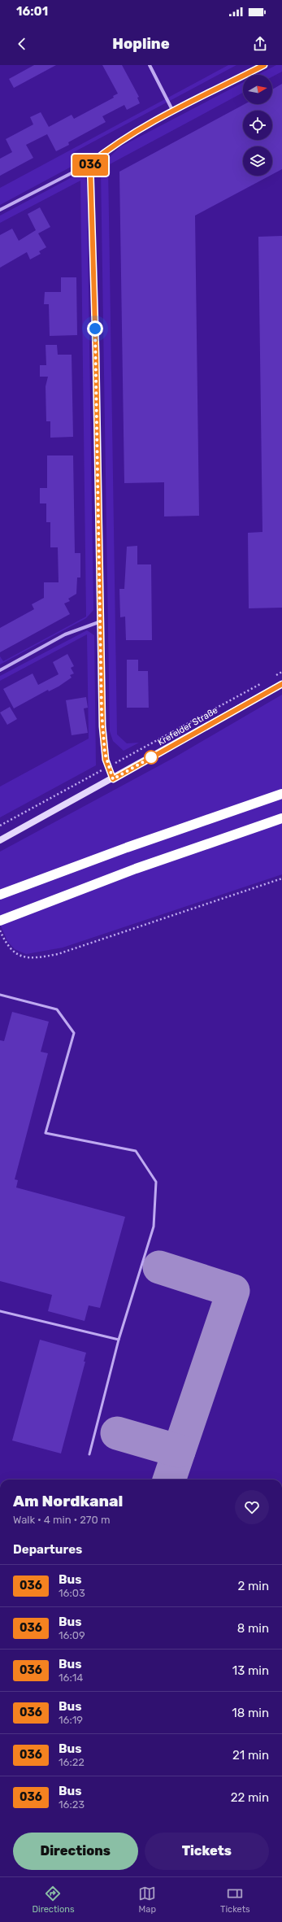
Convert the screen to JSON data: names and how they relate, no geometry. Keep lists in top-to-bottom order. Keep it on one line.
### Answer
{"streets":{"street":["Krefelder Straße"]},"lines":["bus line 036"],"north":"right","page":{"status":"16:01","header":"Hopline","on_map":"036","heading":[["Am Nordkanal","Walk · 4 min · 270 m"],"Departures"],"list":[{"mark":"036","name":"Bus","note":"16:03","value":"2 min"},{"mark":"036","name":"Bus","note":"16:09","value":"8 min"},{"mark":"036","name":"Bus","note":"16:14","value":"13 min"},{"mark":"036","name":"Bus","note":"16:19","value":"18 min"},{"mark":"036","name":"Bus","note":"16:22","value":"21 min"},{"mark":"036","name":"Bus","note":"16:23","value":"22 min"}],"buttons":["Directions","Tickets"],"tabs":["Directions","Map","Tickets"]}}
